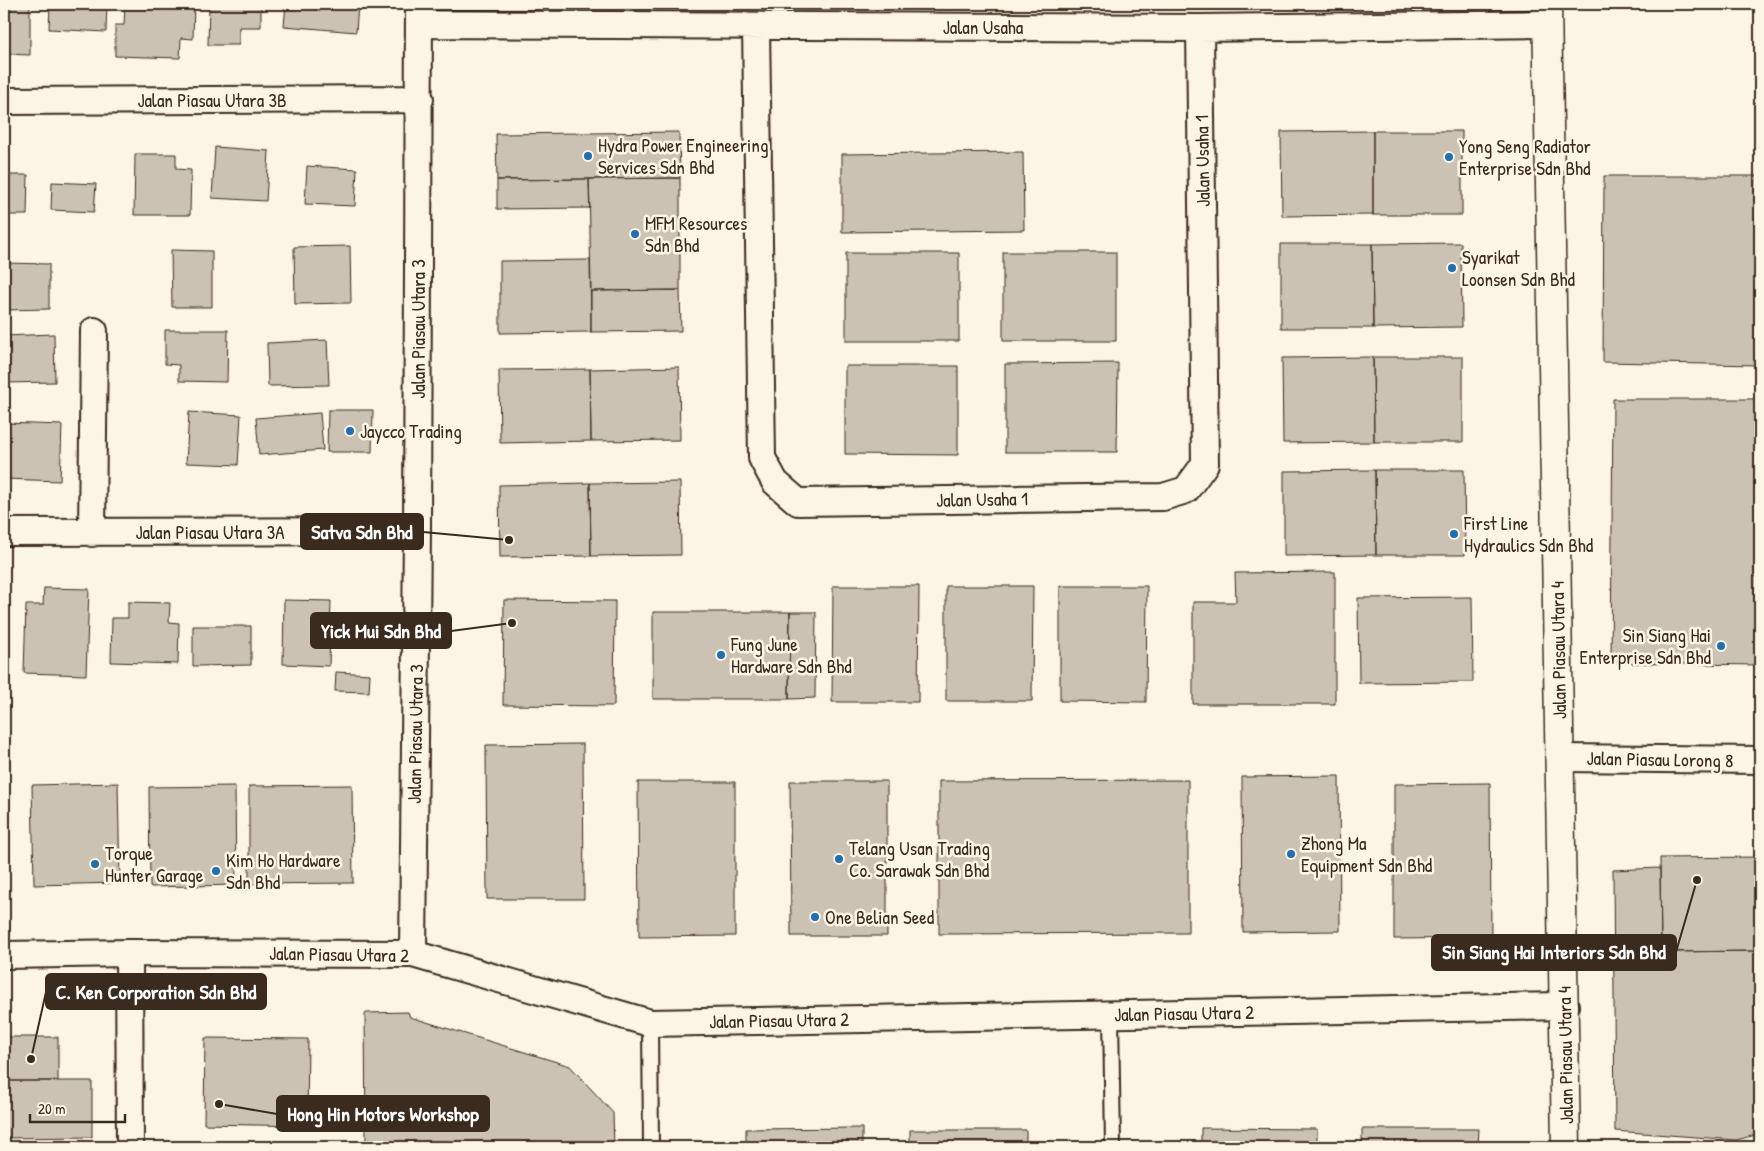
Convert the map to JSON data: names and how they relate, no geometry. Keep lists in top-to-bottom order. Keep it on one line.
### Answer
{"streets":{"street":["Jalan Usaha","Jalan Piasau Utara 3B","Jalan Usaha 1","Jalan Piasau Utara 3","Jalan Piasau Utara 3A","Jalan Piasau Utara 4","Jalan Piasau Lorong 8","Jalan Piasau Utara 2"]},"crossings":[["Jalan Usaha","Jalan Usaha 1"],["Jalan Usaha","Jalan Piasau Utara 3"],["Jalan Usaha","Jalan Piasau Utara 4"],["Jalan Piasau Utara 3B","Jalan Piasau Utara 3"],["Jalan Piasau Utara 3","Jalan Piasau Utara 3A"],["Jalan Piasau Utara 3","Jalan Piasau Utara 2"],["Jalan Piasau Utara 4","Jalan Piasau Lorong 8"],["Jalan Piasau Utara 4","Jalan Piasau Utara 2"]],"places":["Hydra Power Engineering Services Sdn Bhd","Yong Seng Radiator Enterprise Sdn Bhd","MFM Resources Sdn Bhd","Syarikat Loonsen Sdn Bhd","Jaycco Trading","First Line Hydraulics Sdn Bhd","Satva Sdn Bhd","Yick Mui Sdn Bhd","Sin Siang Hai Enterprise Sdn Bhd","Fung June Hardware Sdn Bhd","Zhong Ma Equipment Sdn Bhd","Telang Usan Trading Co. Sarawak Sdn Bhd","Torque Hunter Garage","Kim Ho Hardware Sdn Bhd","Sin Siang Hai Interiors Sdn Bhd","One Belian Seed","C. Ken Corporation Sdn Bhd","Hong Hin Motors Workshop"],"scale_bar":"20 m"}
